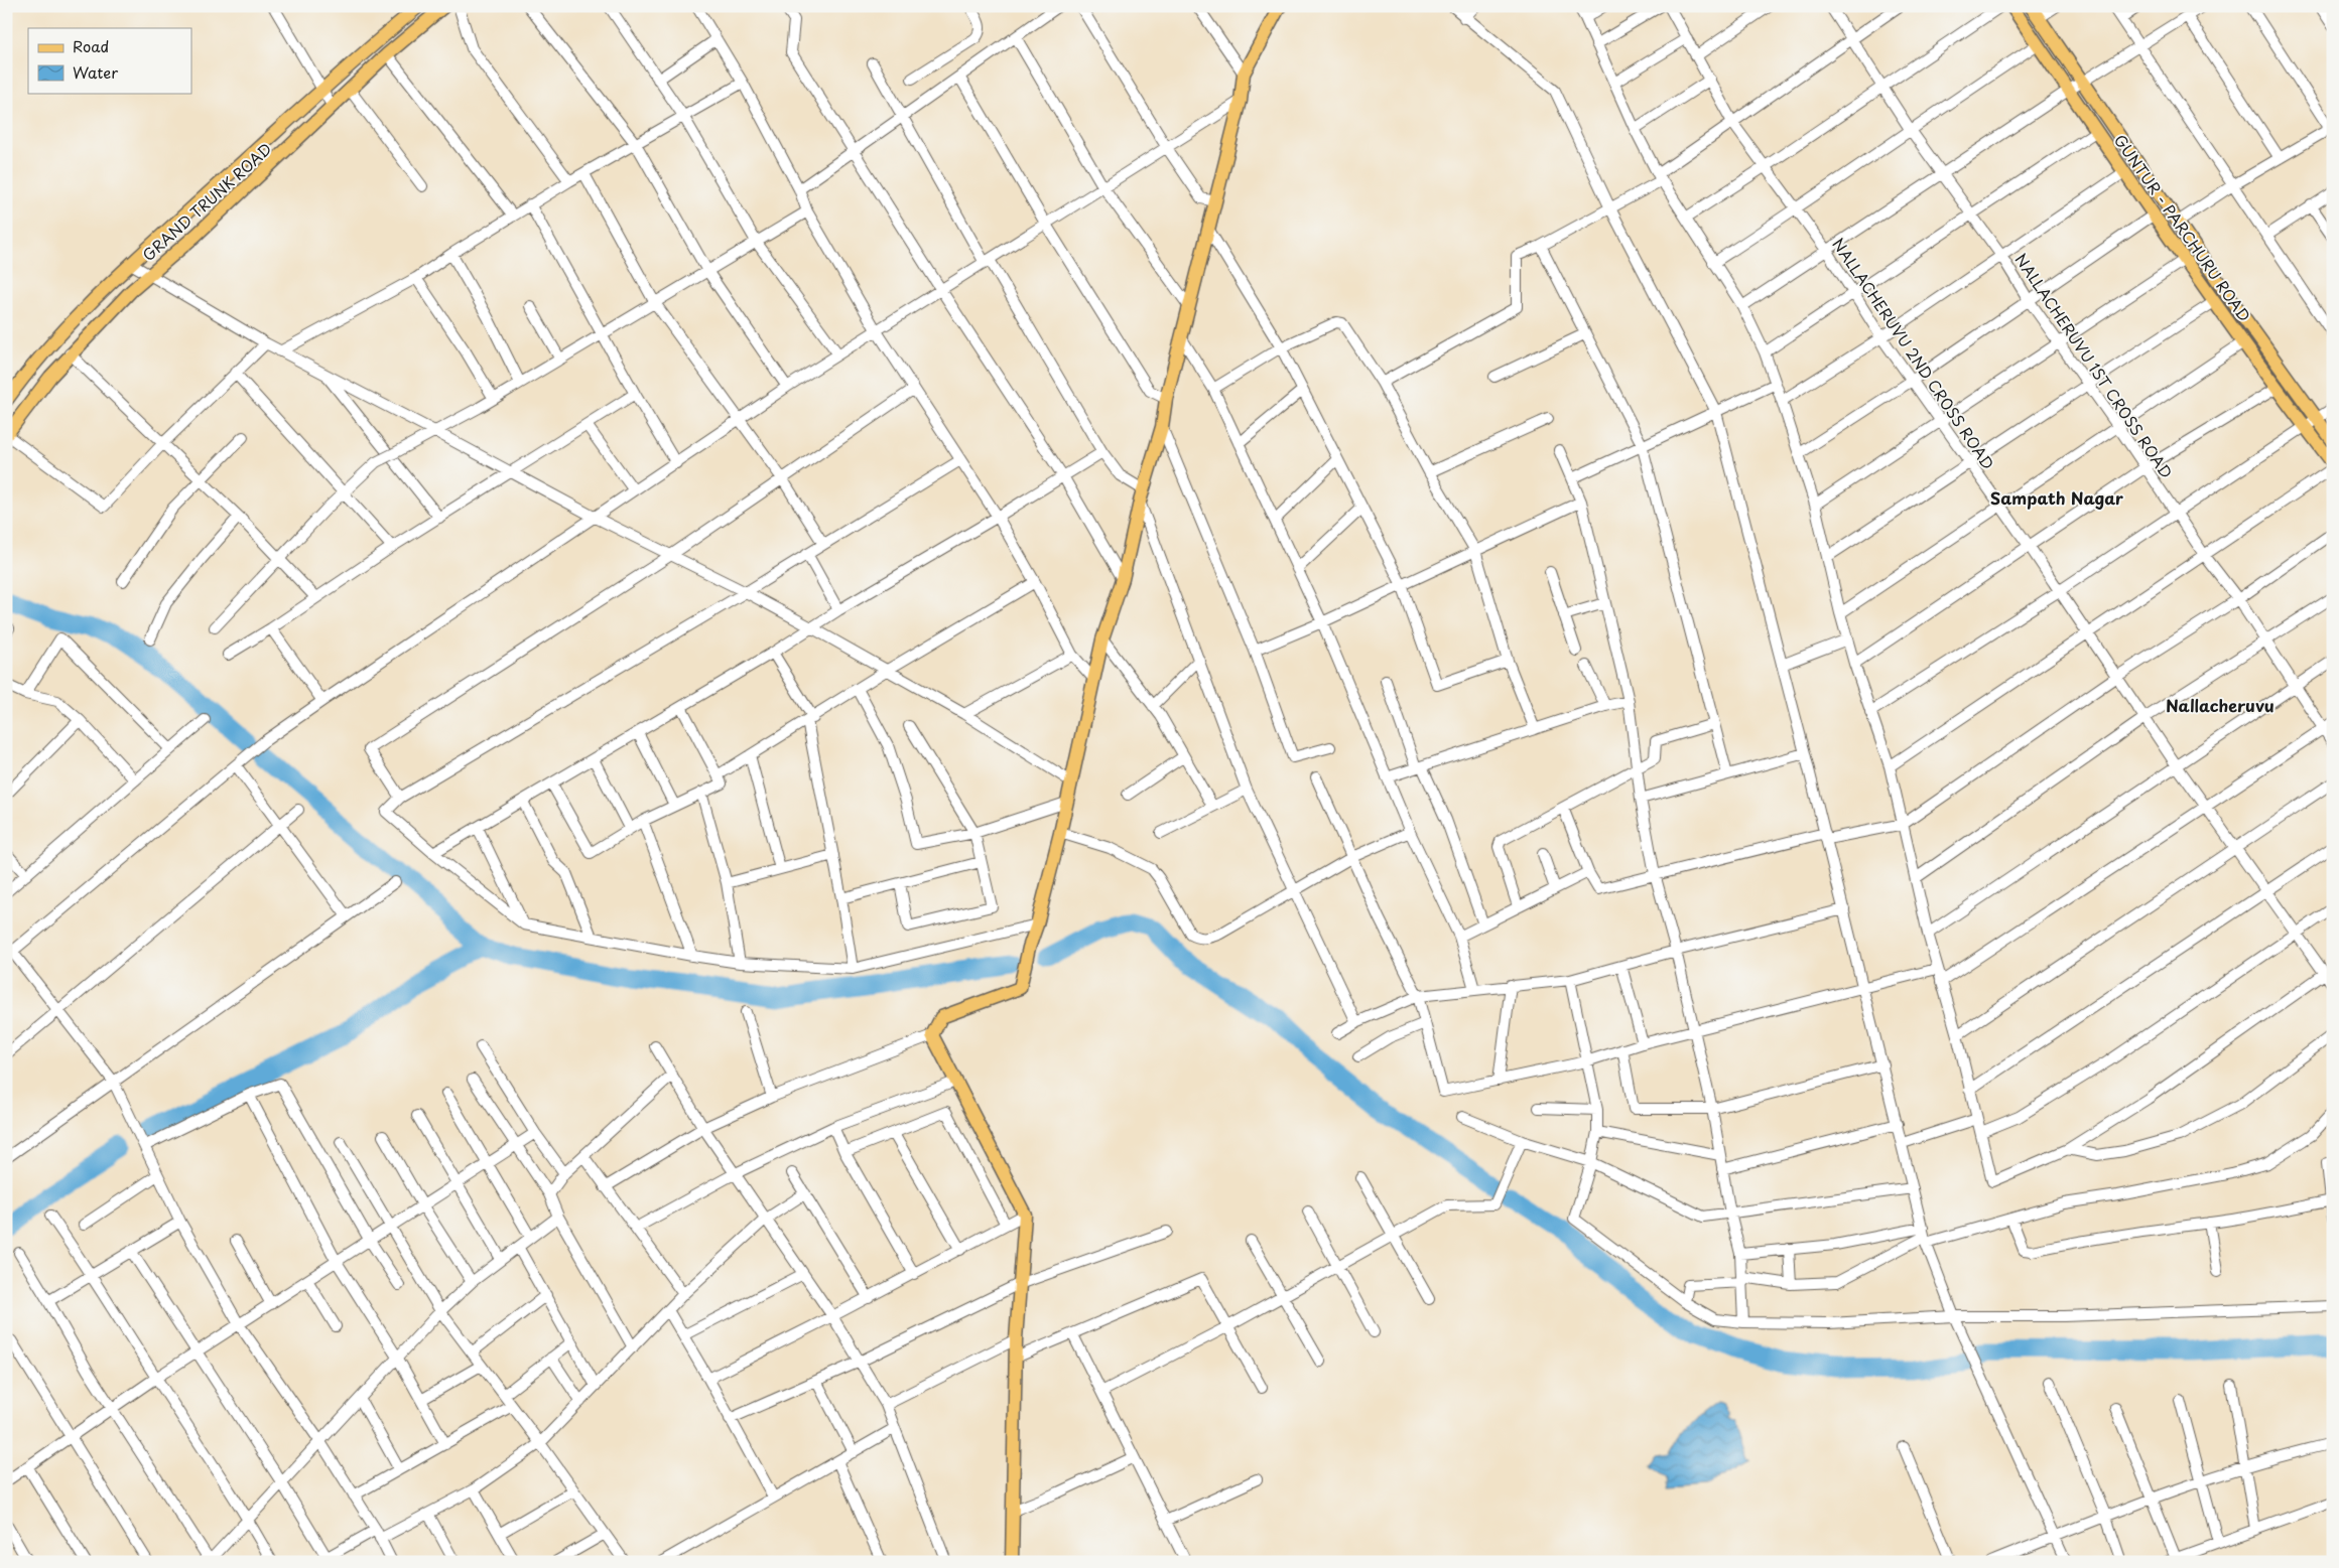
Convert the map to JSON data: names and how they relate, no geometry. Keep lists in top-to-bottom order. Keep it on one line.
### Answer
{"streets":{"main road":["GRAND TRUNK ROAD","GUNTUR - PARCHURU ROAD"],"street":["NALLACHERUVU 2ND CROSS ROAD","NALLACHERUVU 1ST CROSS ROAD"]},"districts":["Sampath Nagar","Nallacheruvu"],"legend":["Road","Water"]}
